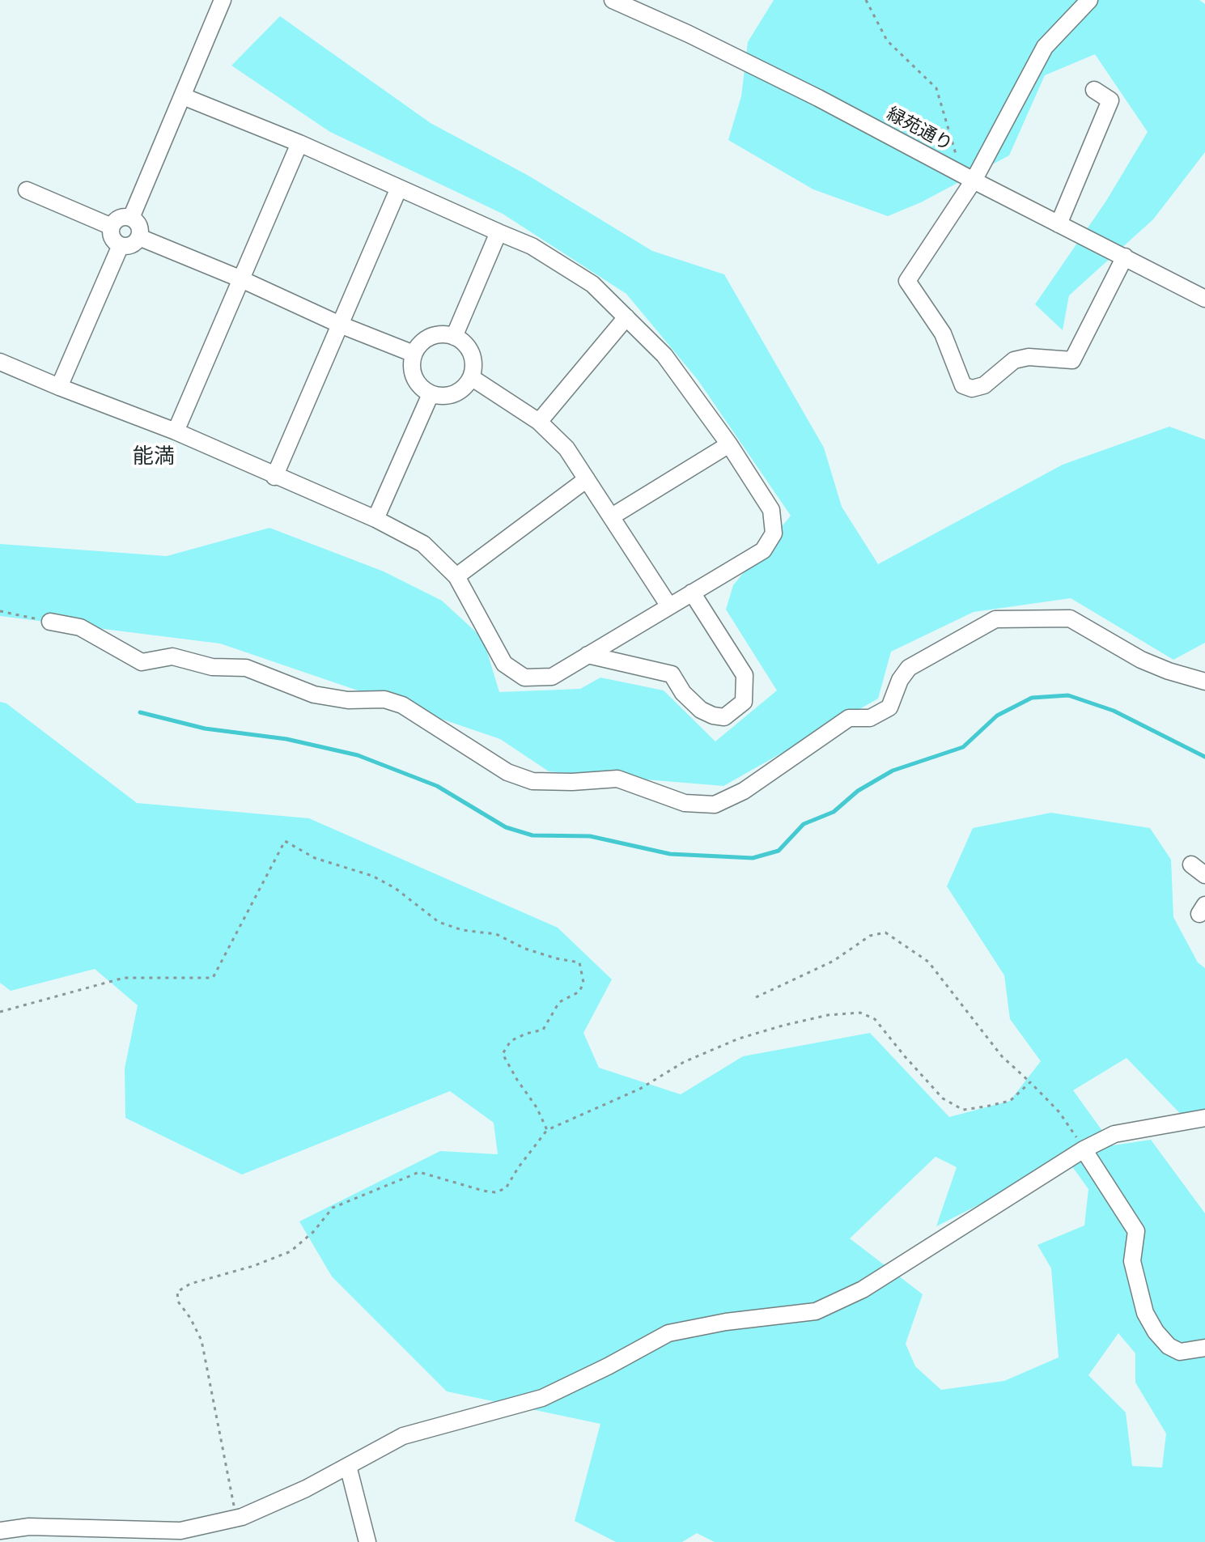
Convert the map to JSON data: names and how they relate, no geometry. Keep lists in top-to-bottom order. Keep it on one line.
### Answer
{"streets":{"street":["緑苑通り"]},"districts":["能満"]}
